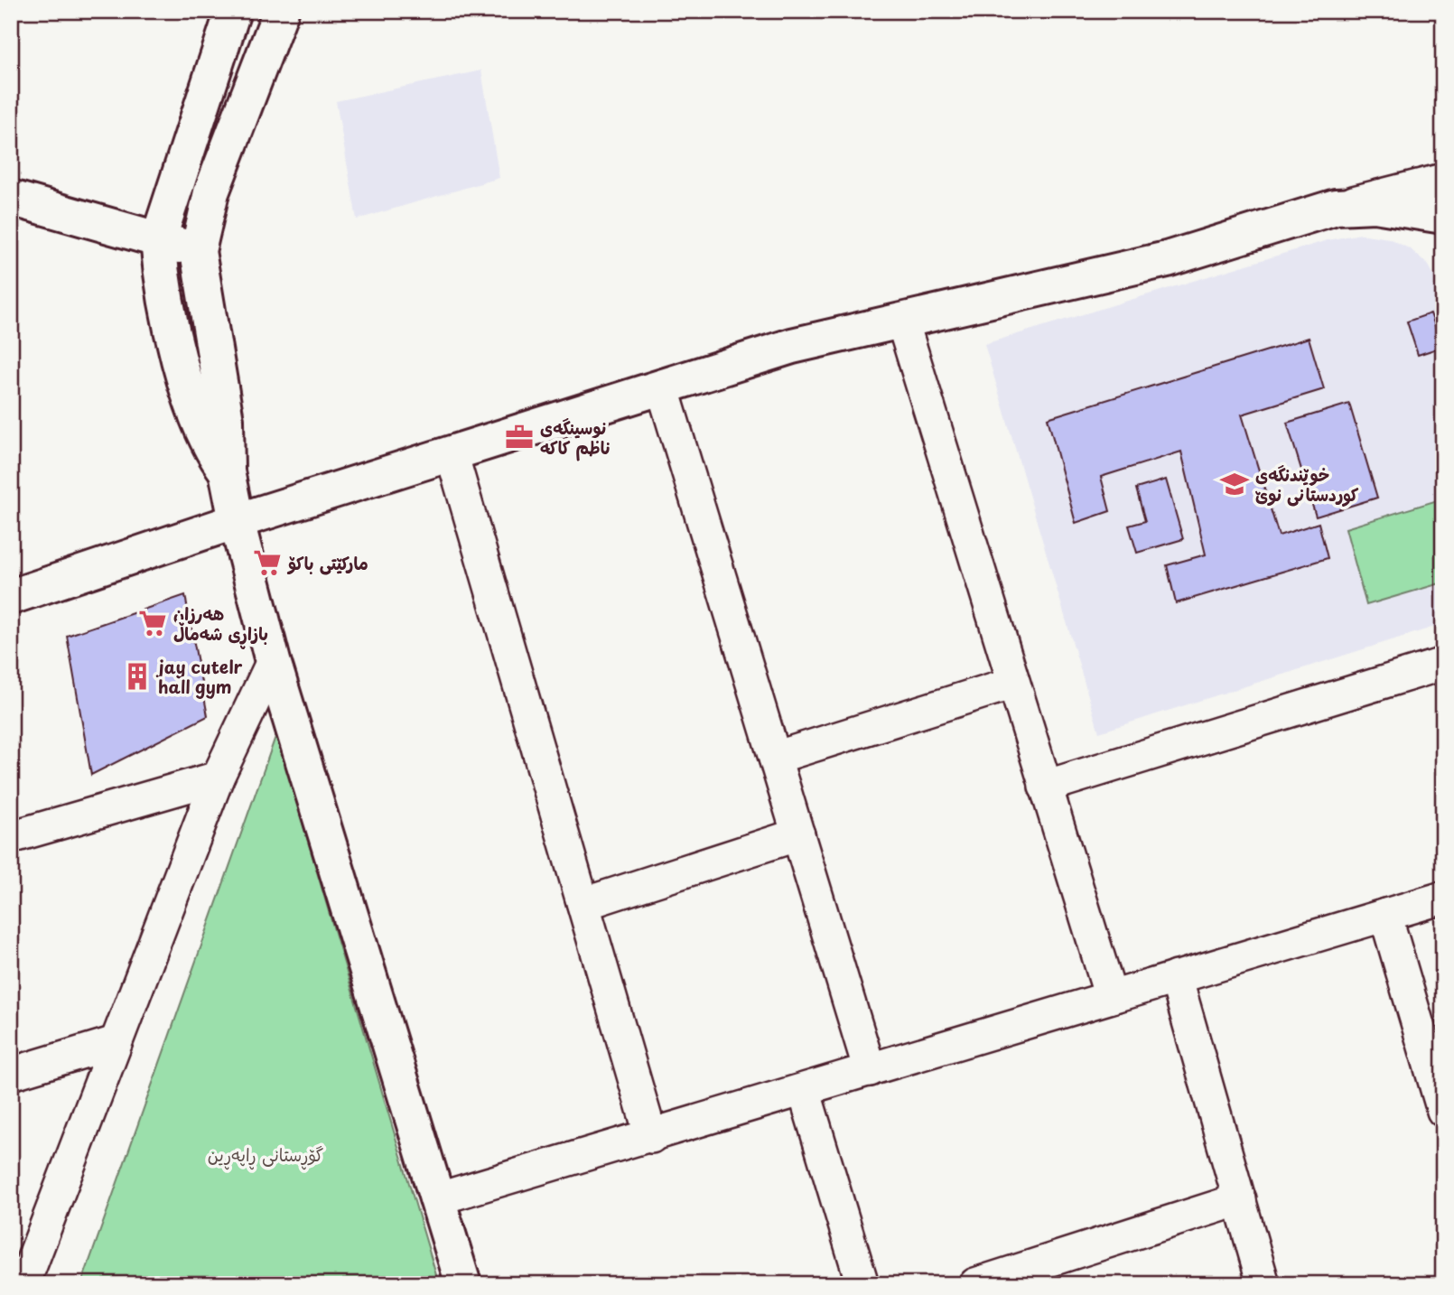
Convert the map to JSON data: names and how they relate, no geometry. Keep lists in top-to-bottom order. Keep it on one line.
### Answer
{"parks":["گۆڕستانی ڕاپەڕین"],"places":{"office":["نوسینگەی ناظم کاکە"],"school or university":["خوێندنگەی کوردستانی نوێ"],"supermarket":["مارکێتی باکۆ","هەرزان بازاڕی شەماڵ"],"building":["jay cutelr hall gym"]}}
